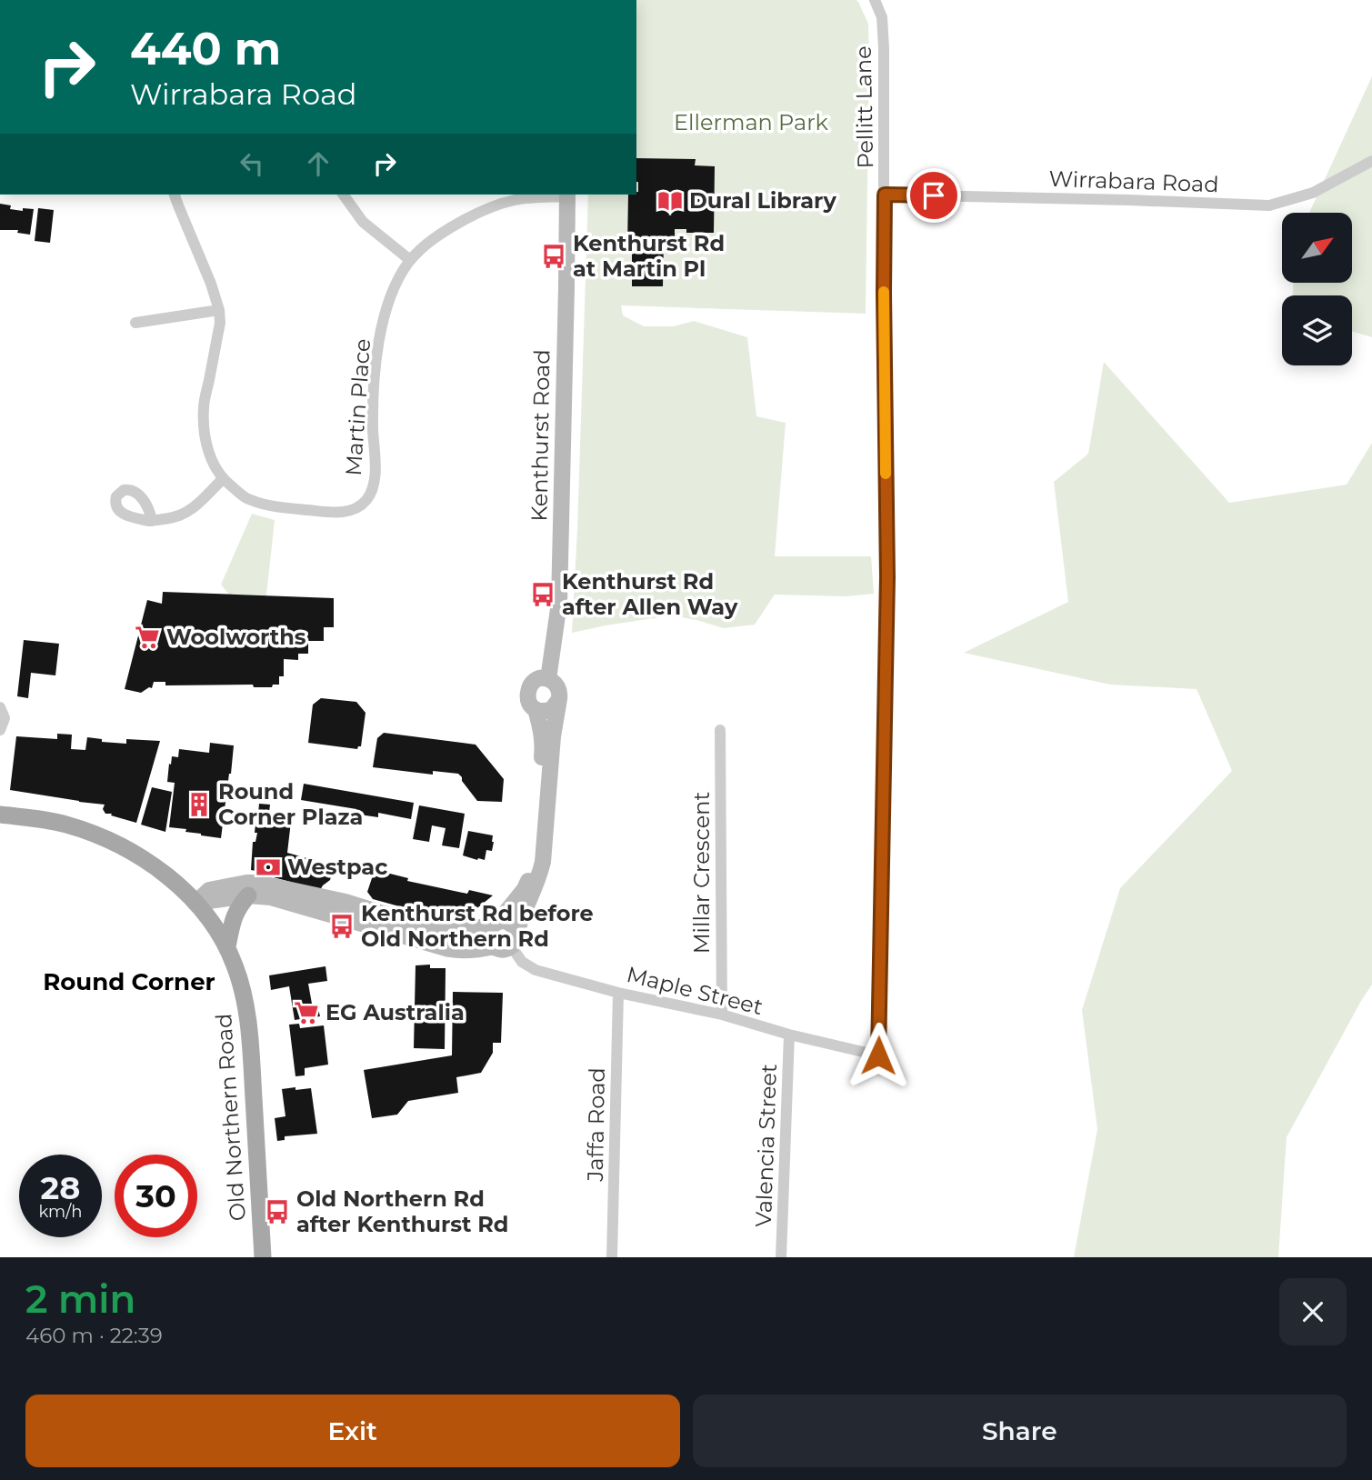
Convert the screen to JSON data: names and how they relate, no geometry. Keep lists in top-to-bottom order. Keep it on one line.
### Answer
{"streets":{"main road":["Kenthurst Road","Old Northern Road"],"street":["Pellitt Lane","Wirrabara Road","Martin Place","Millar Crescent","Maple Street","Jaffa Road","Valencia Street"]},"crossings":[["Pellitt Lane","Wirrabara Road"],["Pellitt Lane","Maple Street"],["Martin Place","Kenthurst Road"],["Millar Crescent","Maple Street"],["Maple Street","Jaffa Road"],["Maple Street","Valencia Street"]],"districts":["Round Corner"],"parks":["Ellerman Park"],"places":{"library":["Dural Library"],"bus stop":["Kenthurst Rd at Martin Pl","Kenthurst Rd after Allen Way","Kenthurst Rd before Old Northern Rd","Old Northern Rd after Kenthurst Rd"],"supermarket":["Woolworths","EG Australia"],"building":["Round Corner Plaza"],"bank":["Westpac"]},"north":"top right","page":{"turn":["440 m","Wirrabara Road"],"speed":"28 km/h","limit":"30","heading":["2 min","460 m · 22:39"],"buttons":["Exit","Share"]}}
